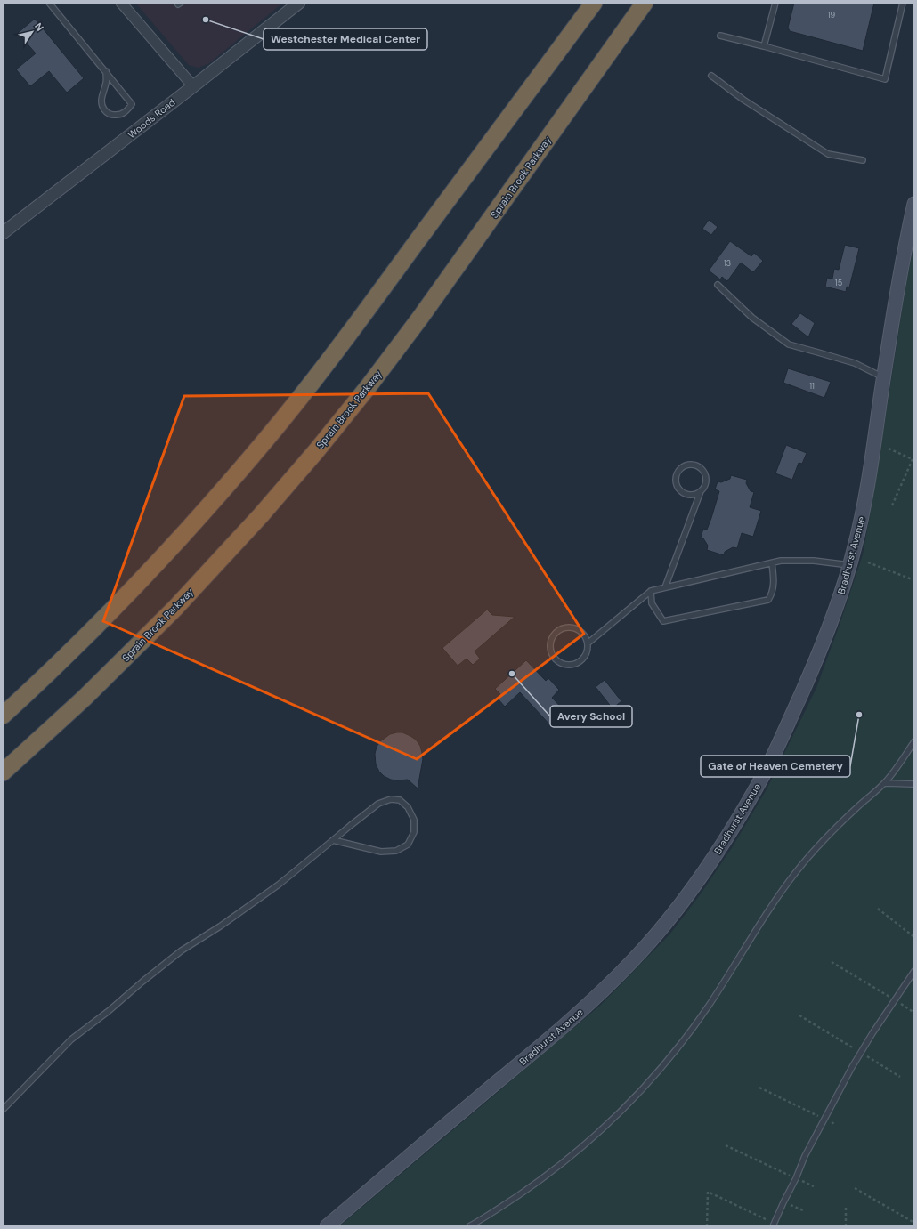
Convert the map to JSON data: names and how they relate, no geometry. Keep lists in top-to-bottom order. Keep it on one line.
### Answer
{"streets":{"highway":["Sprain Brook Parkway"],"main road":["Bradhurst Avenue"],"street":["Woods Road"]},"places":["Westchester Medical Center","Avery School","Gate of Heaven Cemetery"],"house_numbers":["19","13","15","11"],"north":"top right"}
